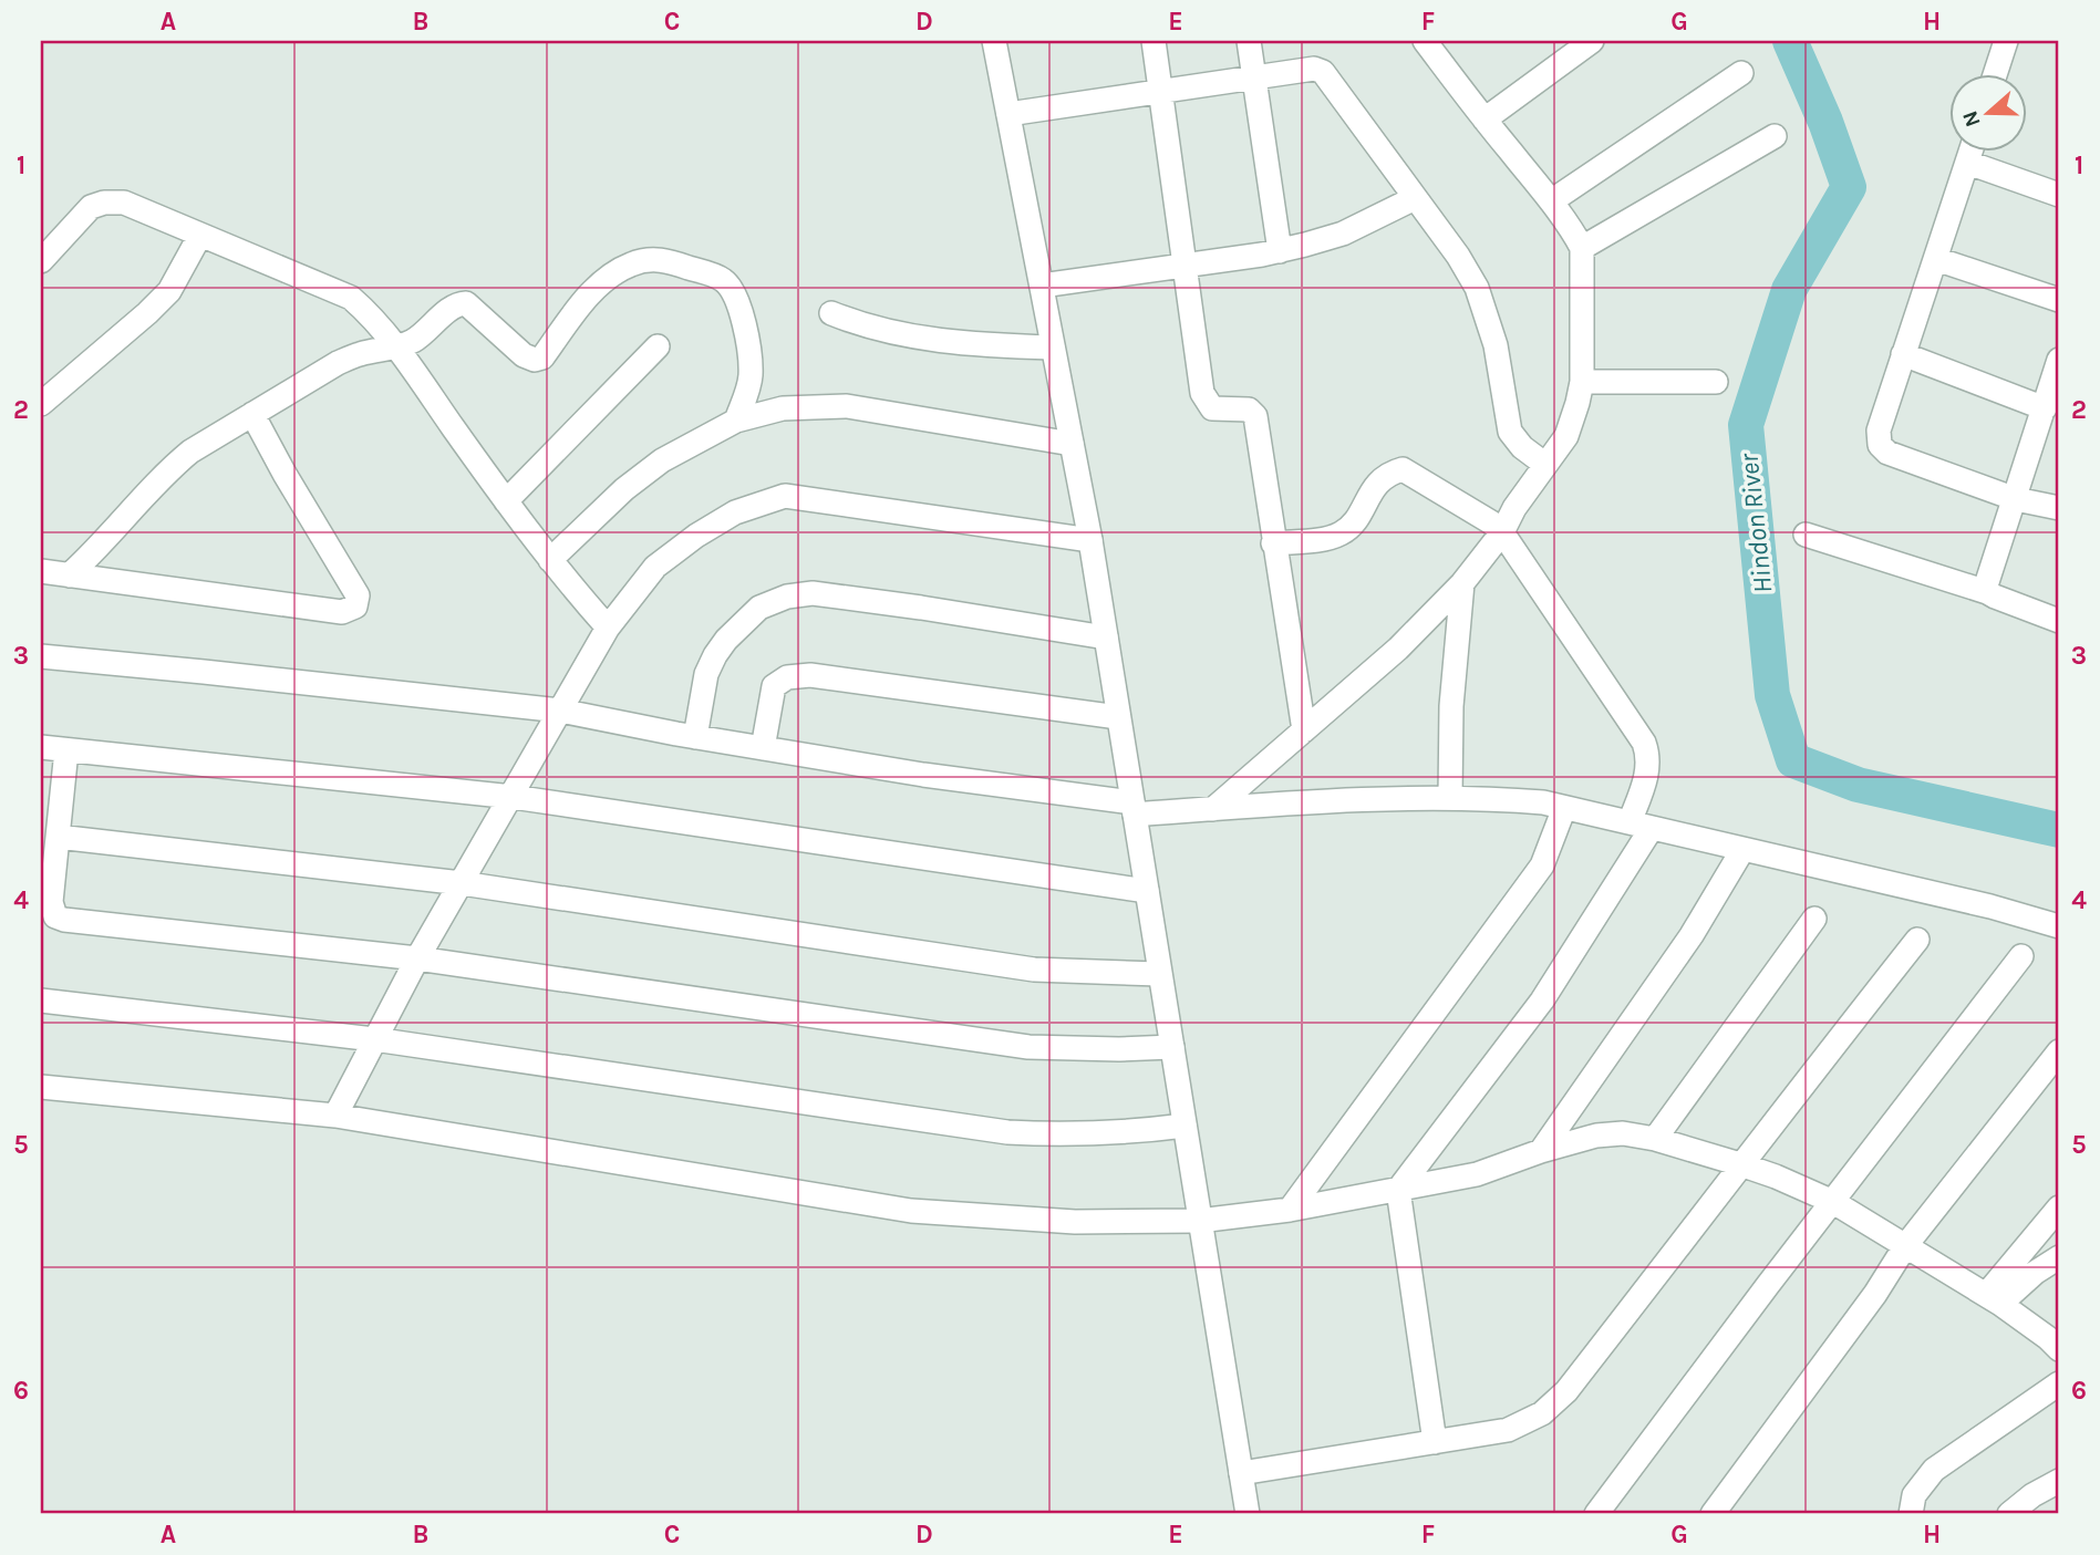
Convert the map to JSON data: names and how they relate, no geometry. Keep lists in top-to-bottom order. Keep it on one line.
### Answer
{"water":["Hindon River"],"north":"left","grid":{"columns":["A","B","C","D","E","F","G","H"],"rows":["1","2","3","4","5","6"]}}
